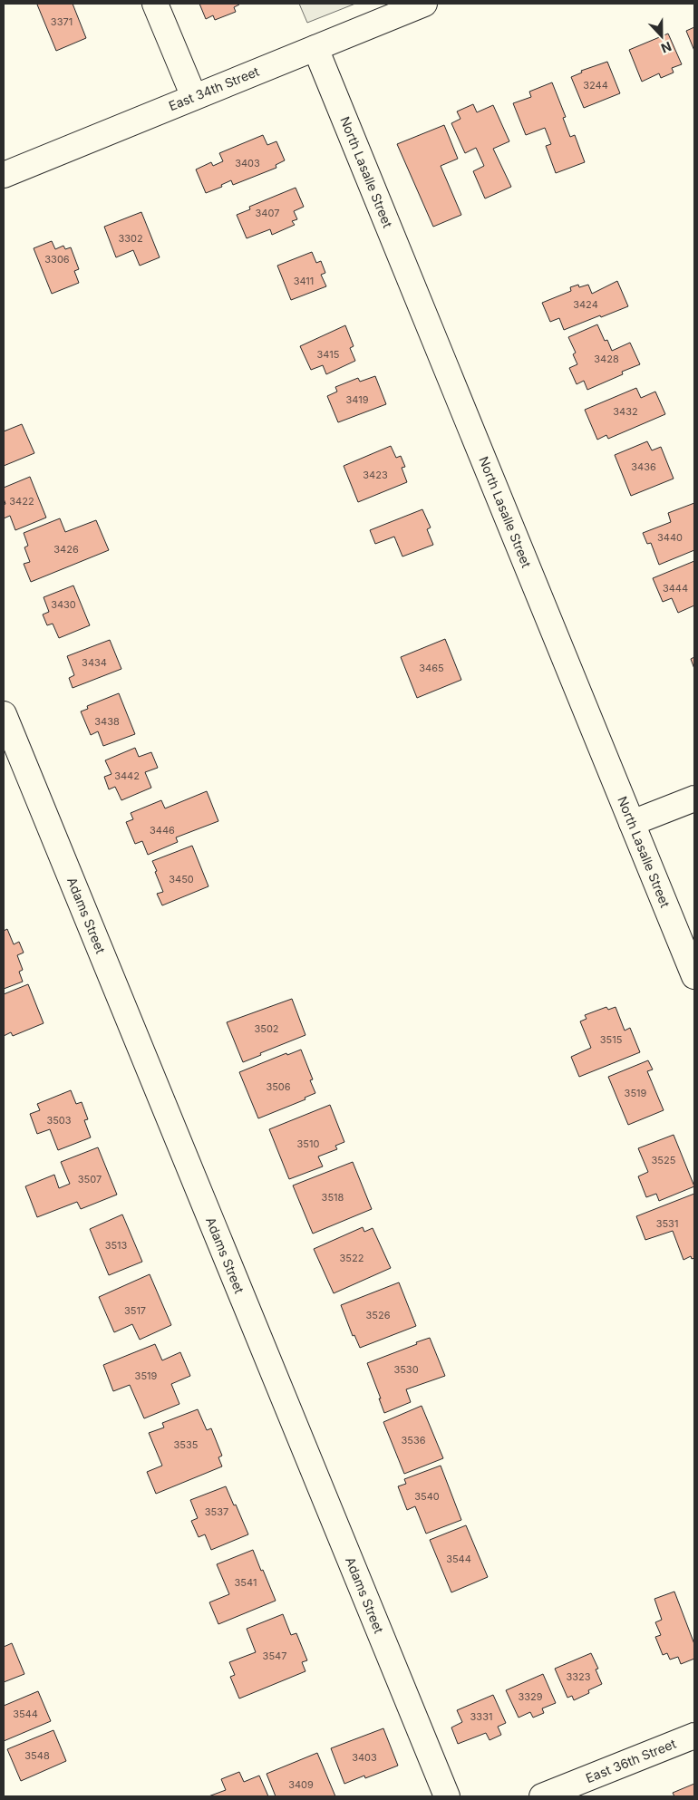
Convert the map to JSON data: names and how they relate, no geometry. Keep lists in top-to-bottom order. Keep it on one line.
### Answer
{"streets":{"street":["East 34th Street","North Lasalle Street","Adams Street","East 36th Street"]},"crossings":[["East 34th Street","North Lasalle Street"]],"house_numbers":["3371","3244","3403","3407","3302","3306","3411","3424","3415","3428","3419","3432","3436","3423","3422","3440","3426","3444","3430","3434","3465","3438","3442","3446","3450","3502","3515","3506","3519","3503","3510","3525","3507","3518","3531","3513","3522","3517","3526","3530","3519","3536","3535","3540","3537","3544","3541","3547","3323","3329","3544","3331","3548","3403","3409"],"north":"bottom"}
